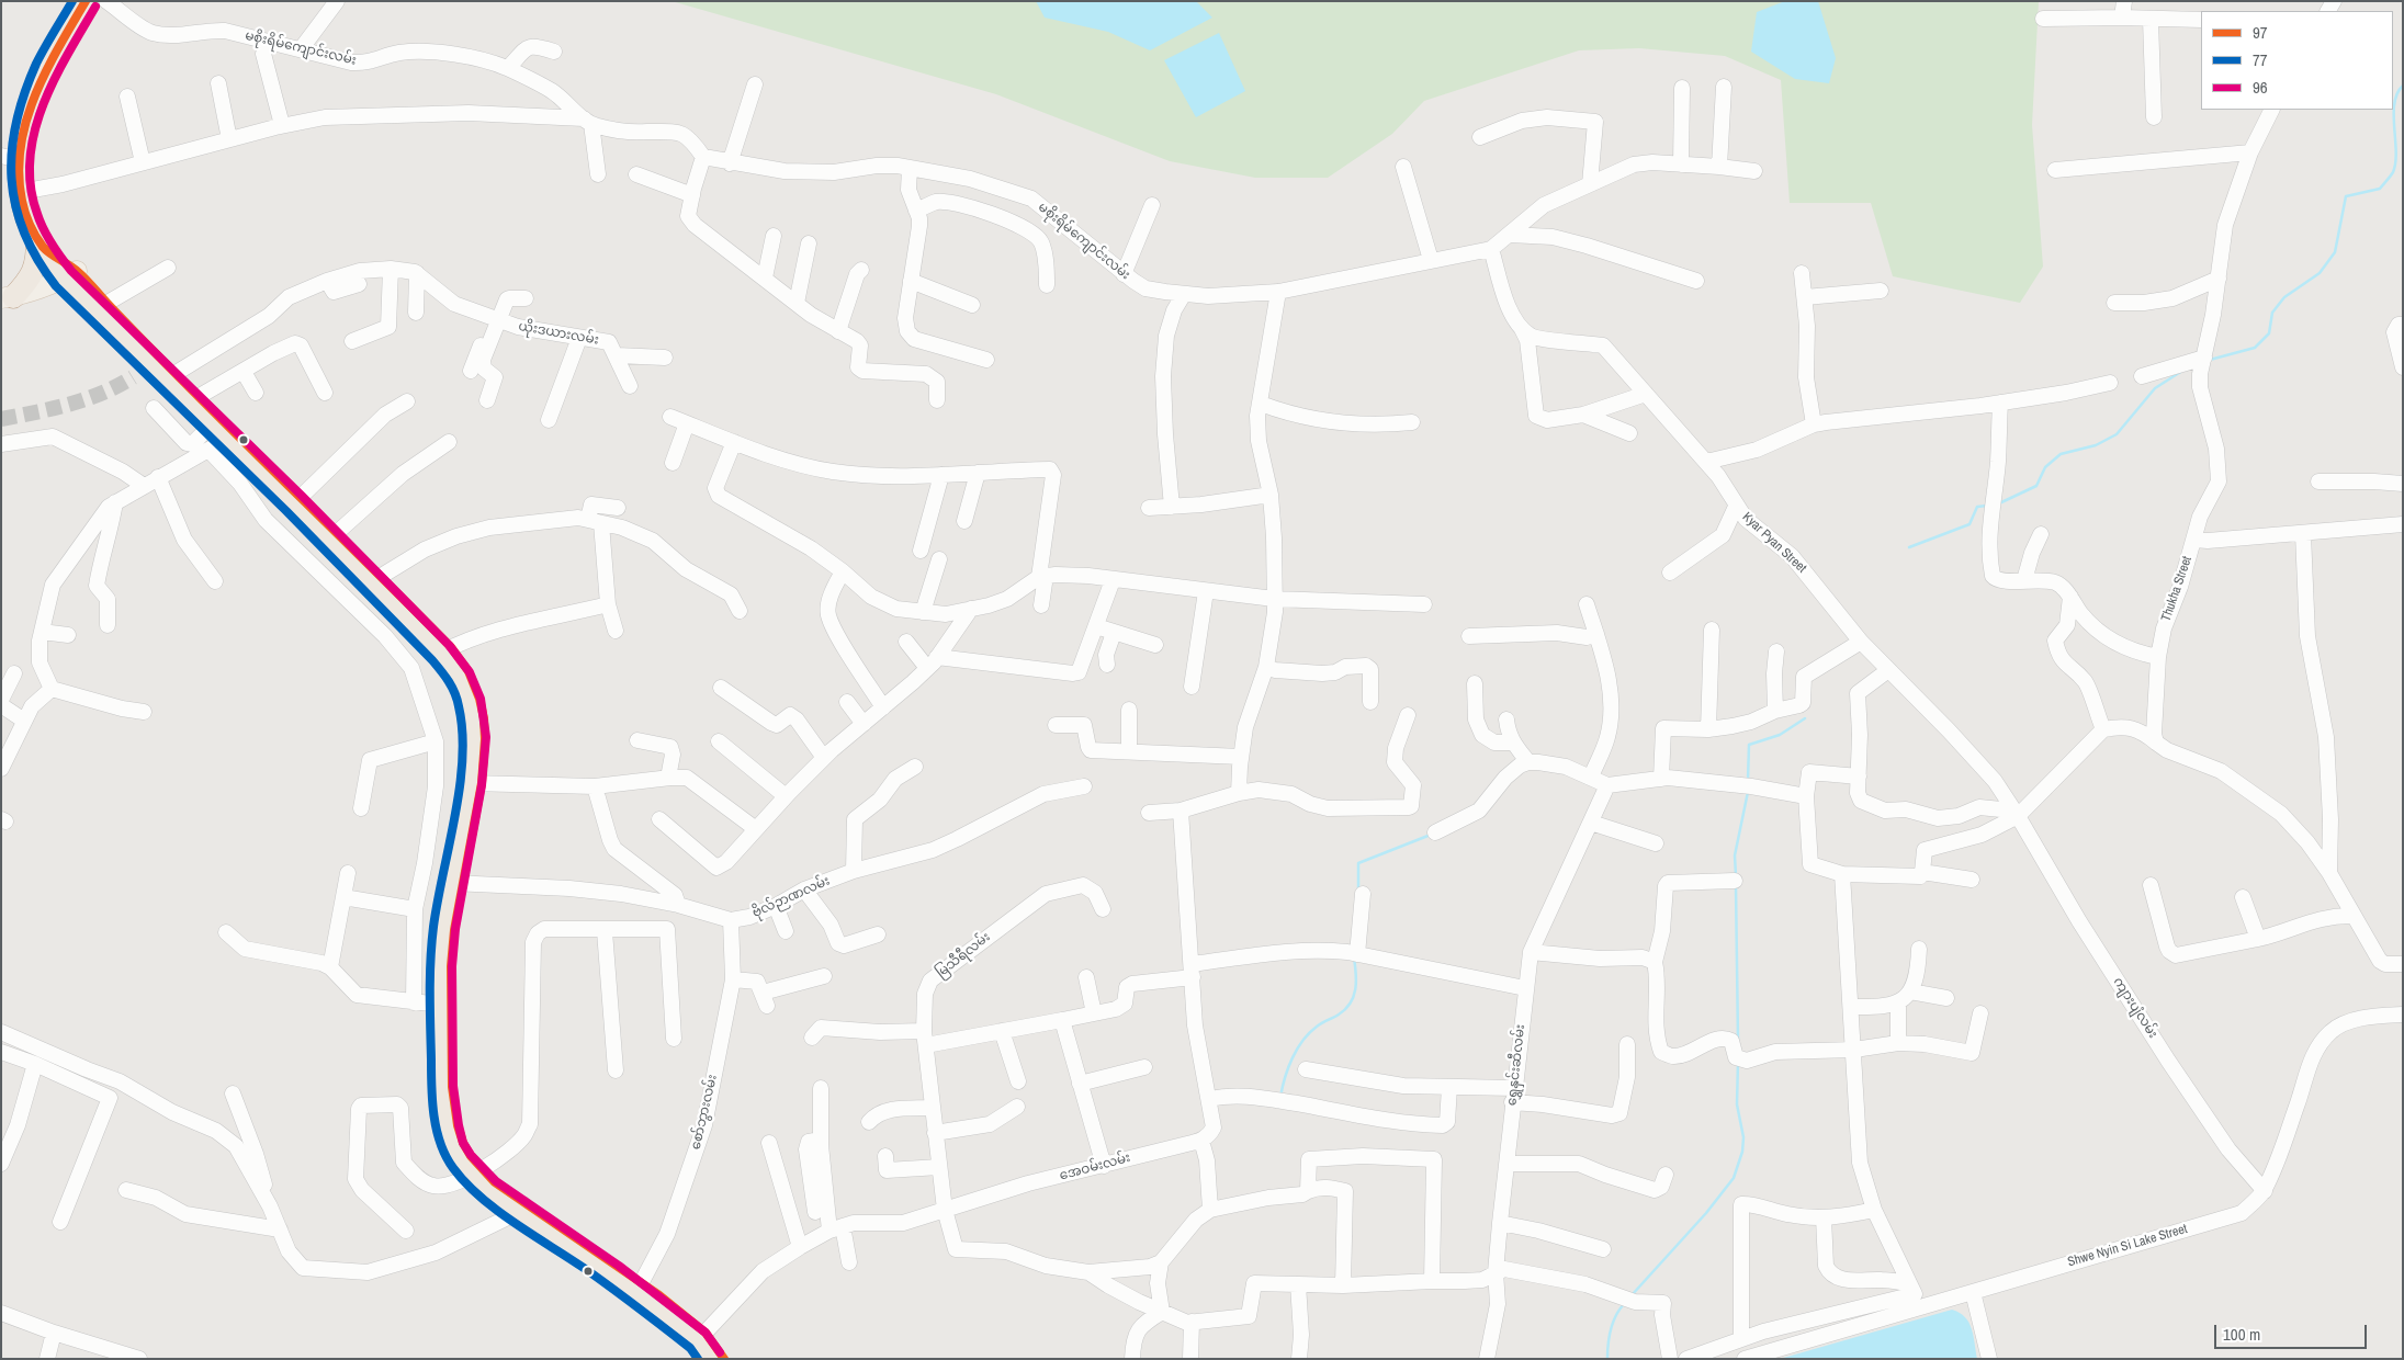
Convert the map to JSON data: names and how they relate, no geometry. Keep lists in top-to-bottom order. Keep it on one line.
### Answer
{"streets":{"street":["မစိုးရိမ်ကျောင်းလမ်း","ယိုးဒယားလမ်း","Kyar Pyan Street","Thukha Street","ဗိုလ်ဉာဏလမ်း","မြသီရီလမ်း","ကျားပျံလမ်း","ရွှေနှင်းဆီလမ်း","စော်ဘွားလမ်း","အေဝမ်းလမ်း","Shwe Nyin Si Lake Street"]},"crossings":[["Kyar Pyan Street","ကျားပျံလမ်း"],["ဗိုလ်ဉာဏလမ်း","စော်ဘွားလမ်း"],["မြသီရီလမ်း","အေဝမ်းလမ်း"],["ကျားပျံလမ်း","Shwe Nyin Si Lake Street"]],"lines":["transit line 97","transit line 77","transit line 96"],"legend":["97","77","96"],"scale_bar":"100 m"}
